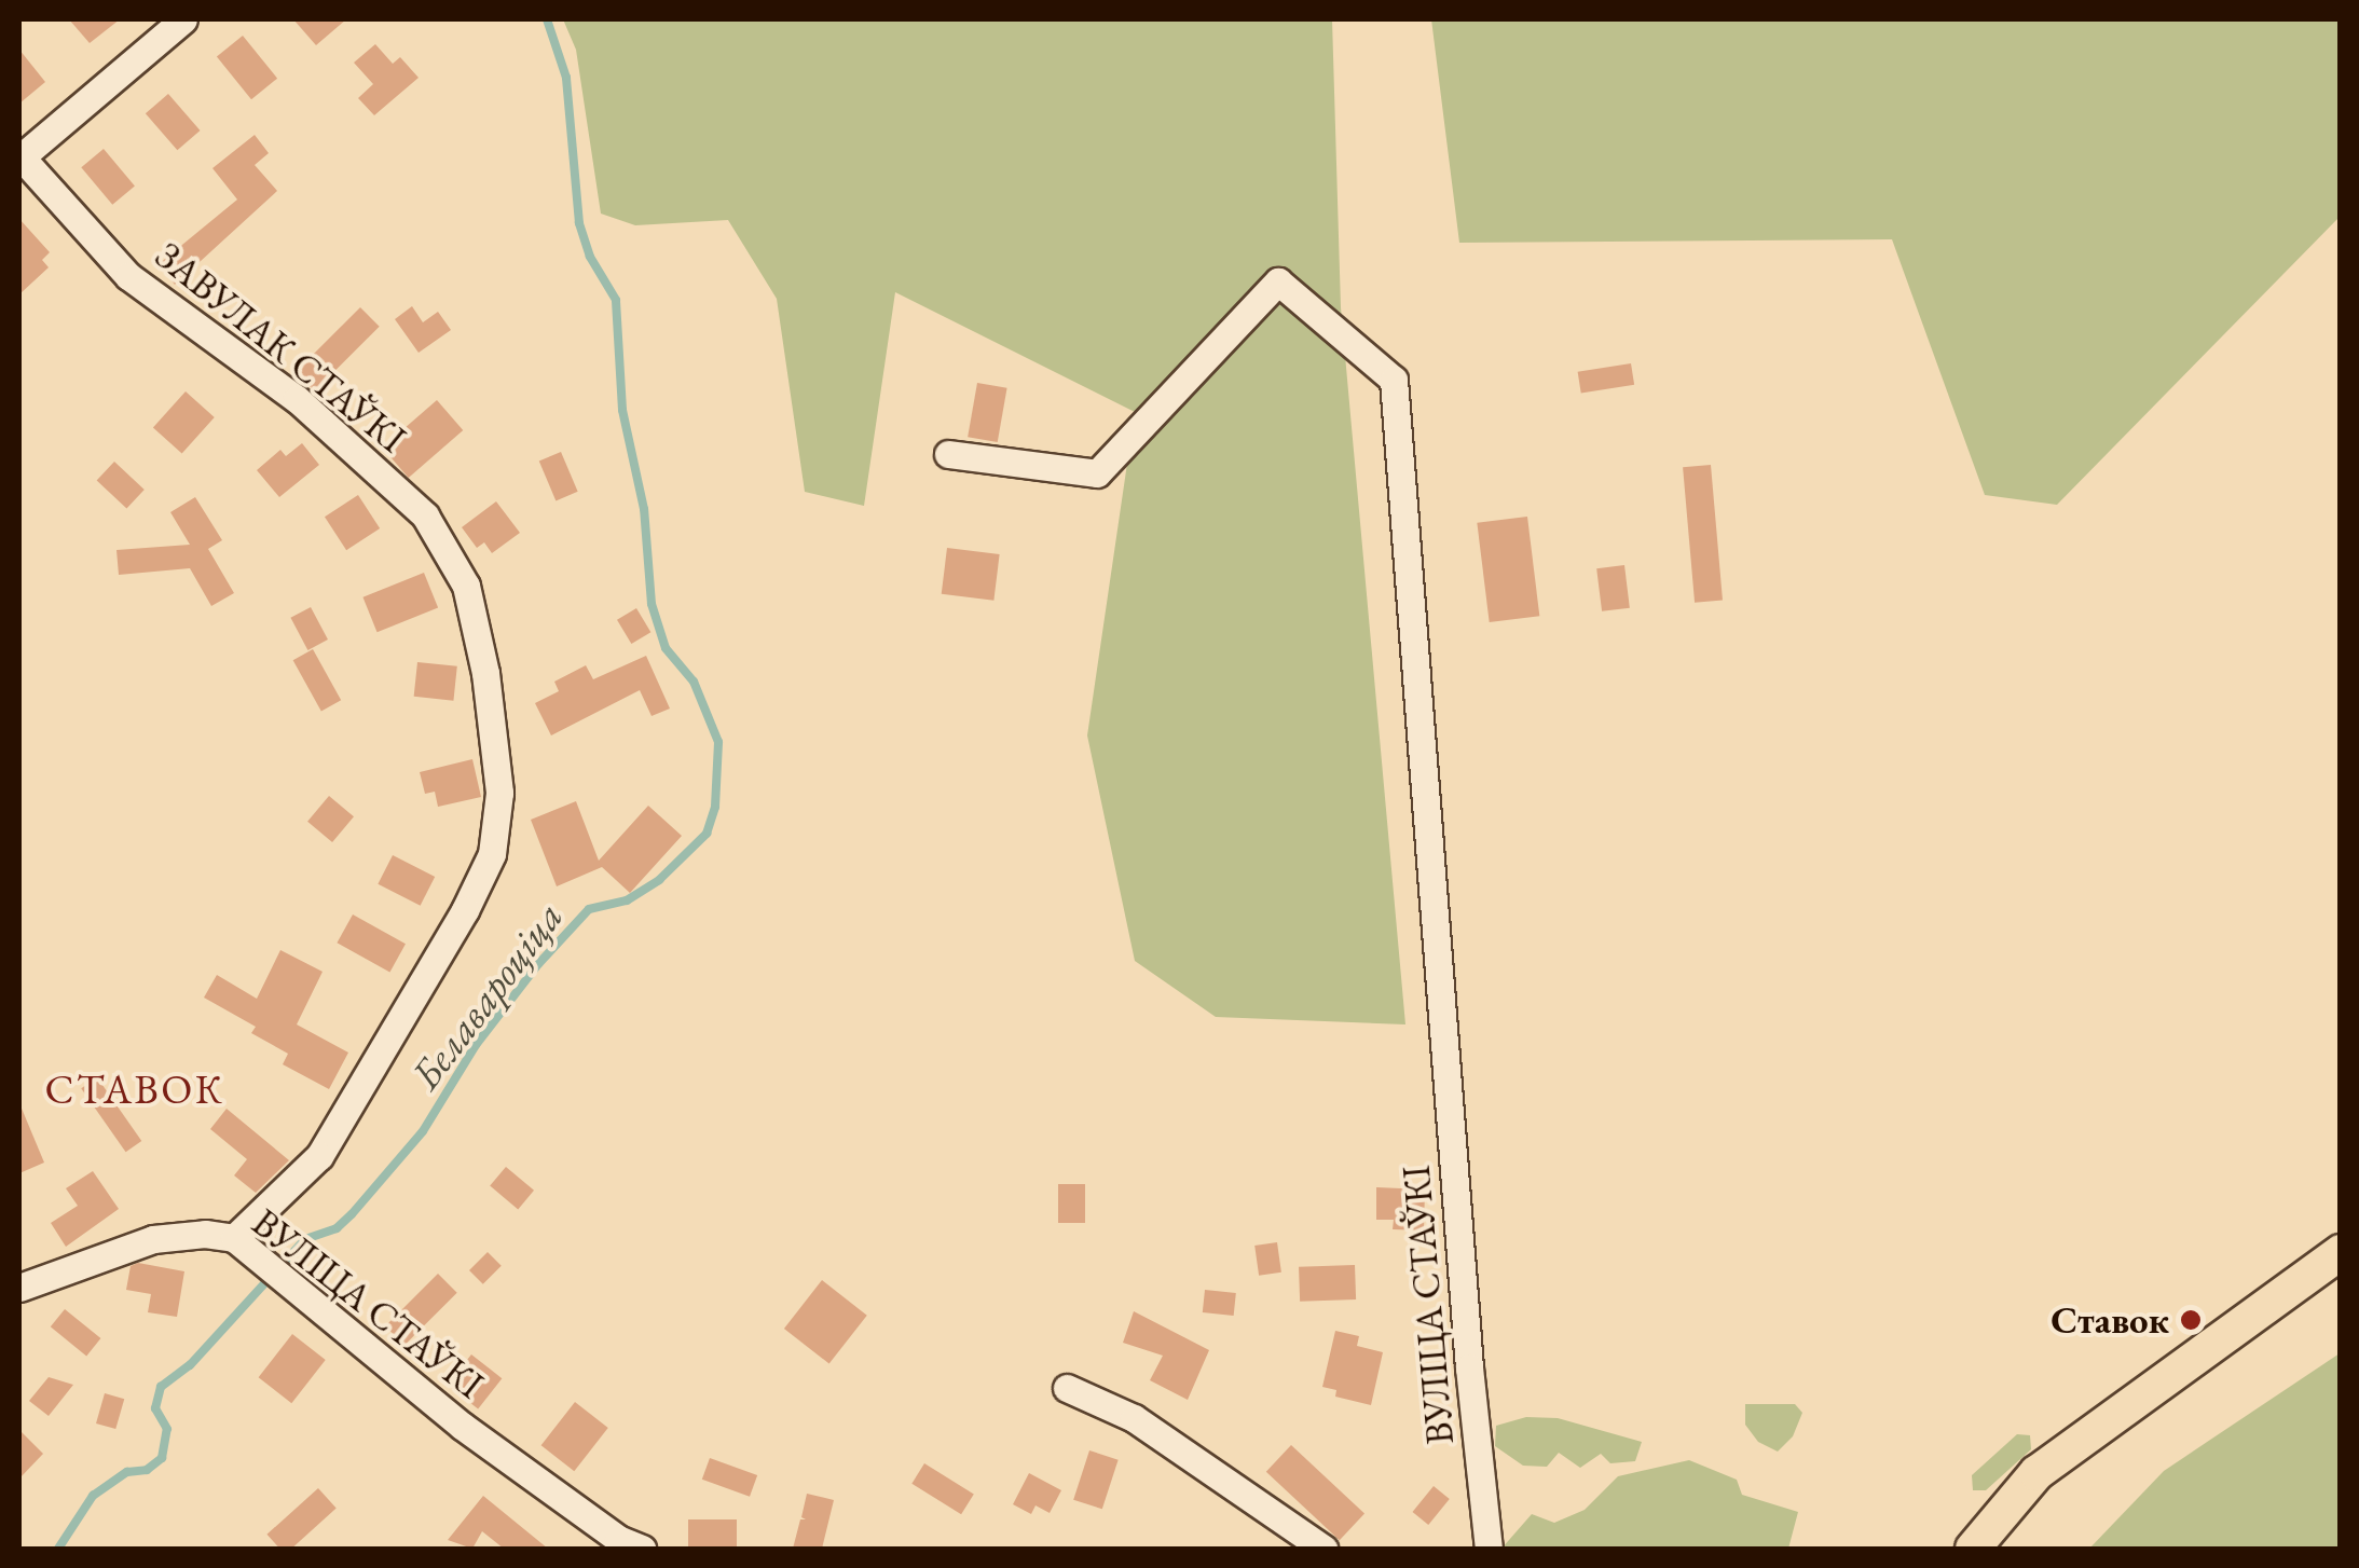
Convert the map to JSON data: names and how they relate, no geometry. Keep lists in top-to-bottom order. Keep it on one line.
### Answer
{"streets":{"street":["ЗАВУЛАК СТАЎКІ","ВУЛІЦА СТАЎКІ"]},"crossings":[["ЗАВУЛАК СТАЎКІ","ВУЛІЦА СТАЎКІ"]],"districts":["СТАВОК"],"water":["Белавароціца"],"places":["Ставок"]}
